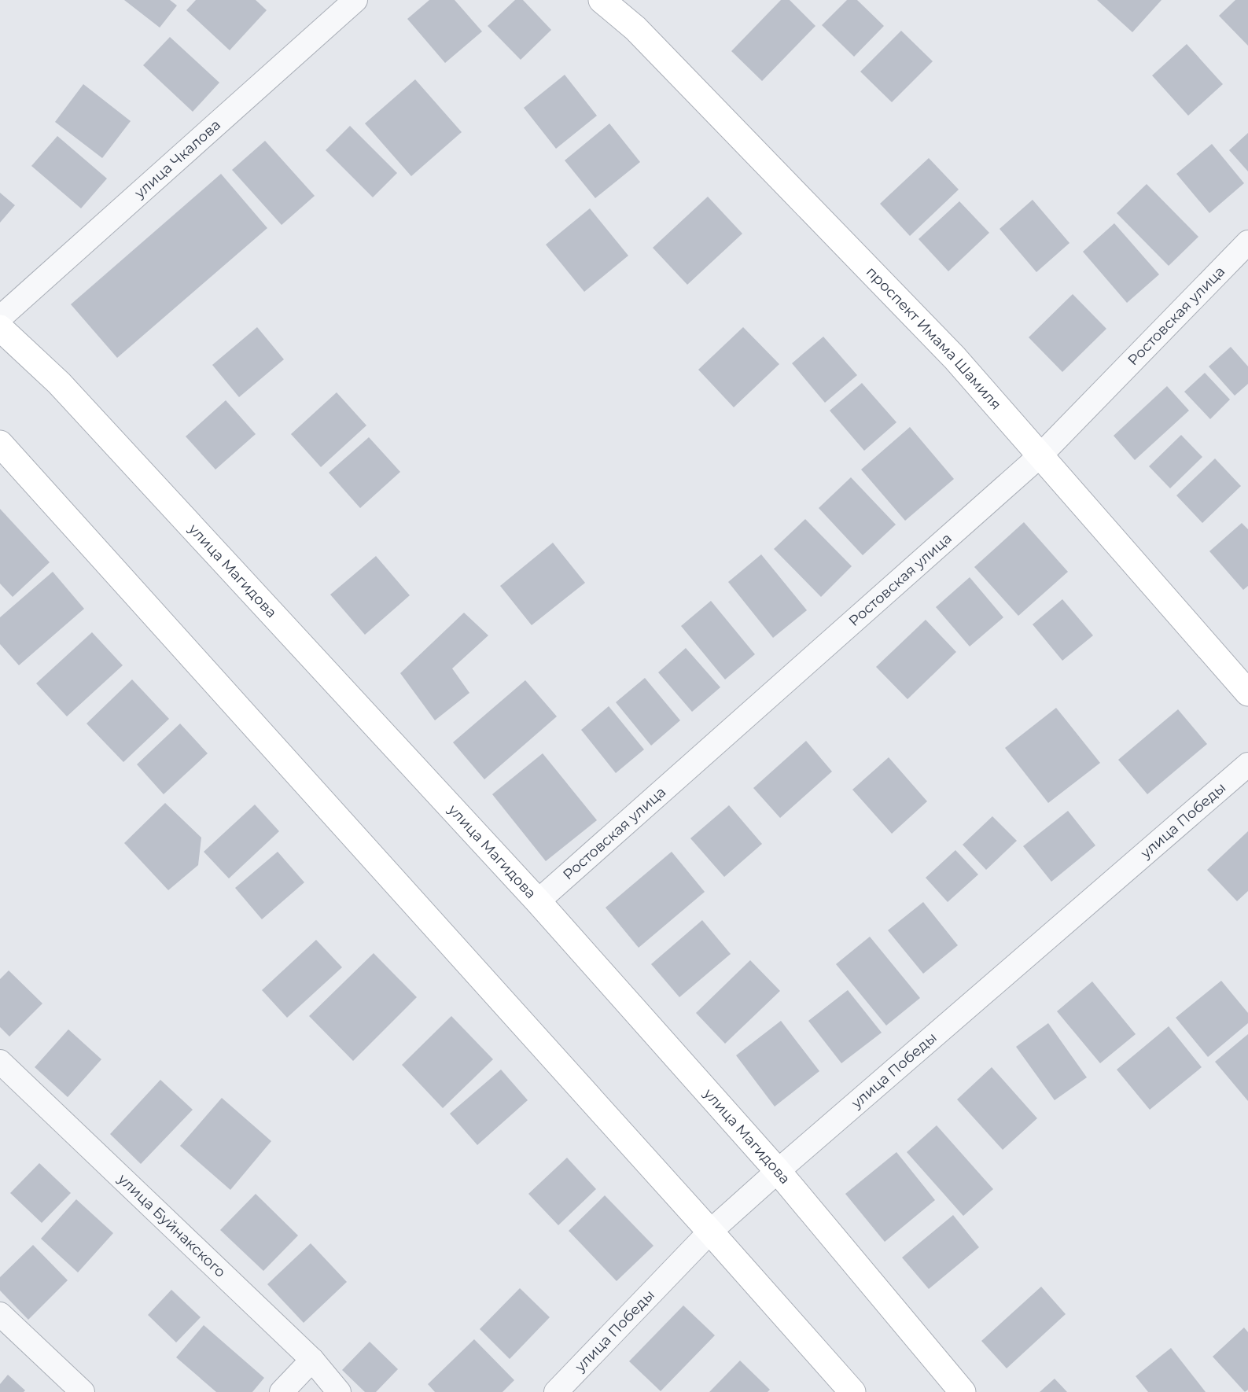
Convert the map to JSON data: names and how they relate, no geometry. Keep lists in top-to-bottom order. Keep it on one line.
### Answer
{"streets":{"main road":["проспект Имама Шамиля","улица Магидова"],"street":["улица Чкалова","Ростовская улица","улица Победы","улица Буйнакского"]},"crossings":[["Ростовская улица","проспект Имама Шамиля"],["Ростовская улица","улица Магидова"],["улица Магидова","улица Победы"]]}
